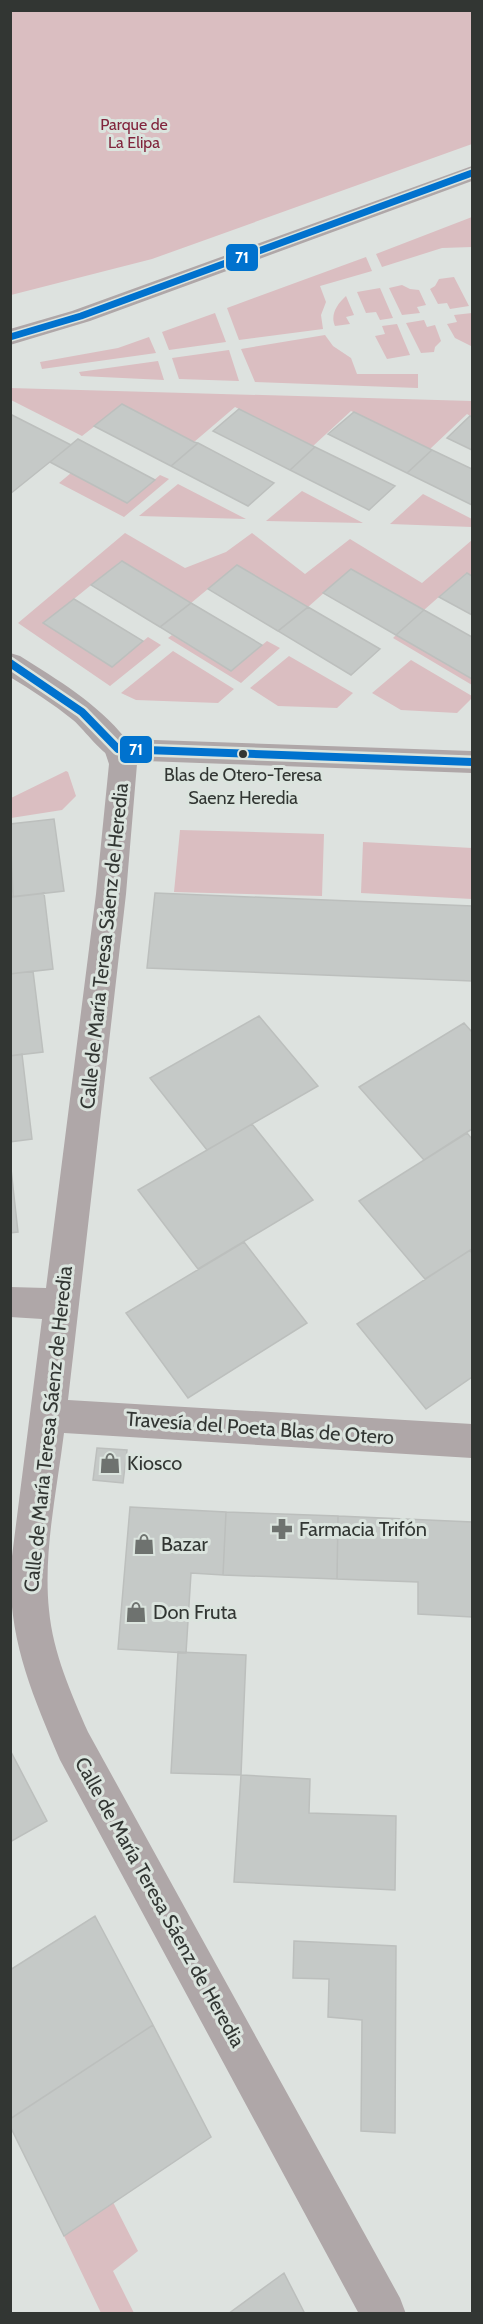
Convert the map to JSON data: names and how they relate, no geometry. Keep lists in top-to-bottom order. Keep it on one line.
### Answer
{"streets":{"street":["Calle de María Teresa Sáenz de Heredia","Travesía del Poeta Blas de Otero"]},"crossings":[["Calle de María Teresa Sáenz de Heredia","Travesía del Poeta Blas de Otero"]],"parks":["Parque de La Elipa"],"places":{"other":["Blas de Otero-Teresa Saenz Heredia"],"shop":["Kiosco","Bazar","Don Fruta"],"pharmacy":["Farmacia Trifón"]},"lines":["transit line 71"]}
